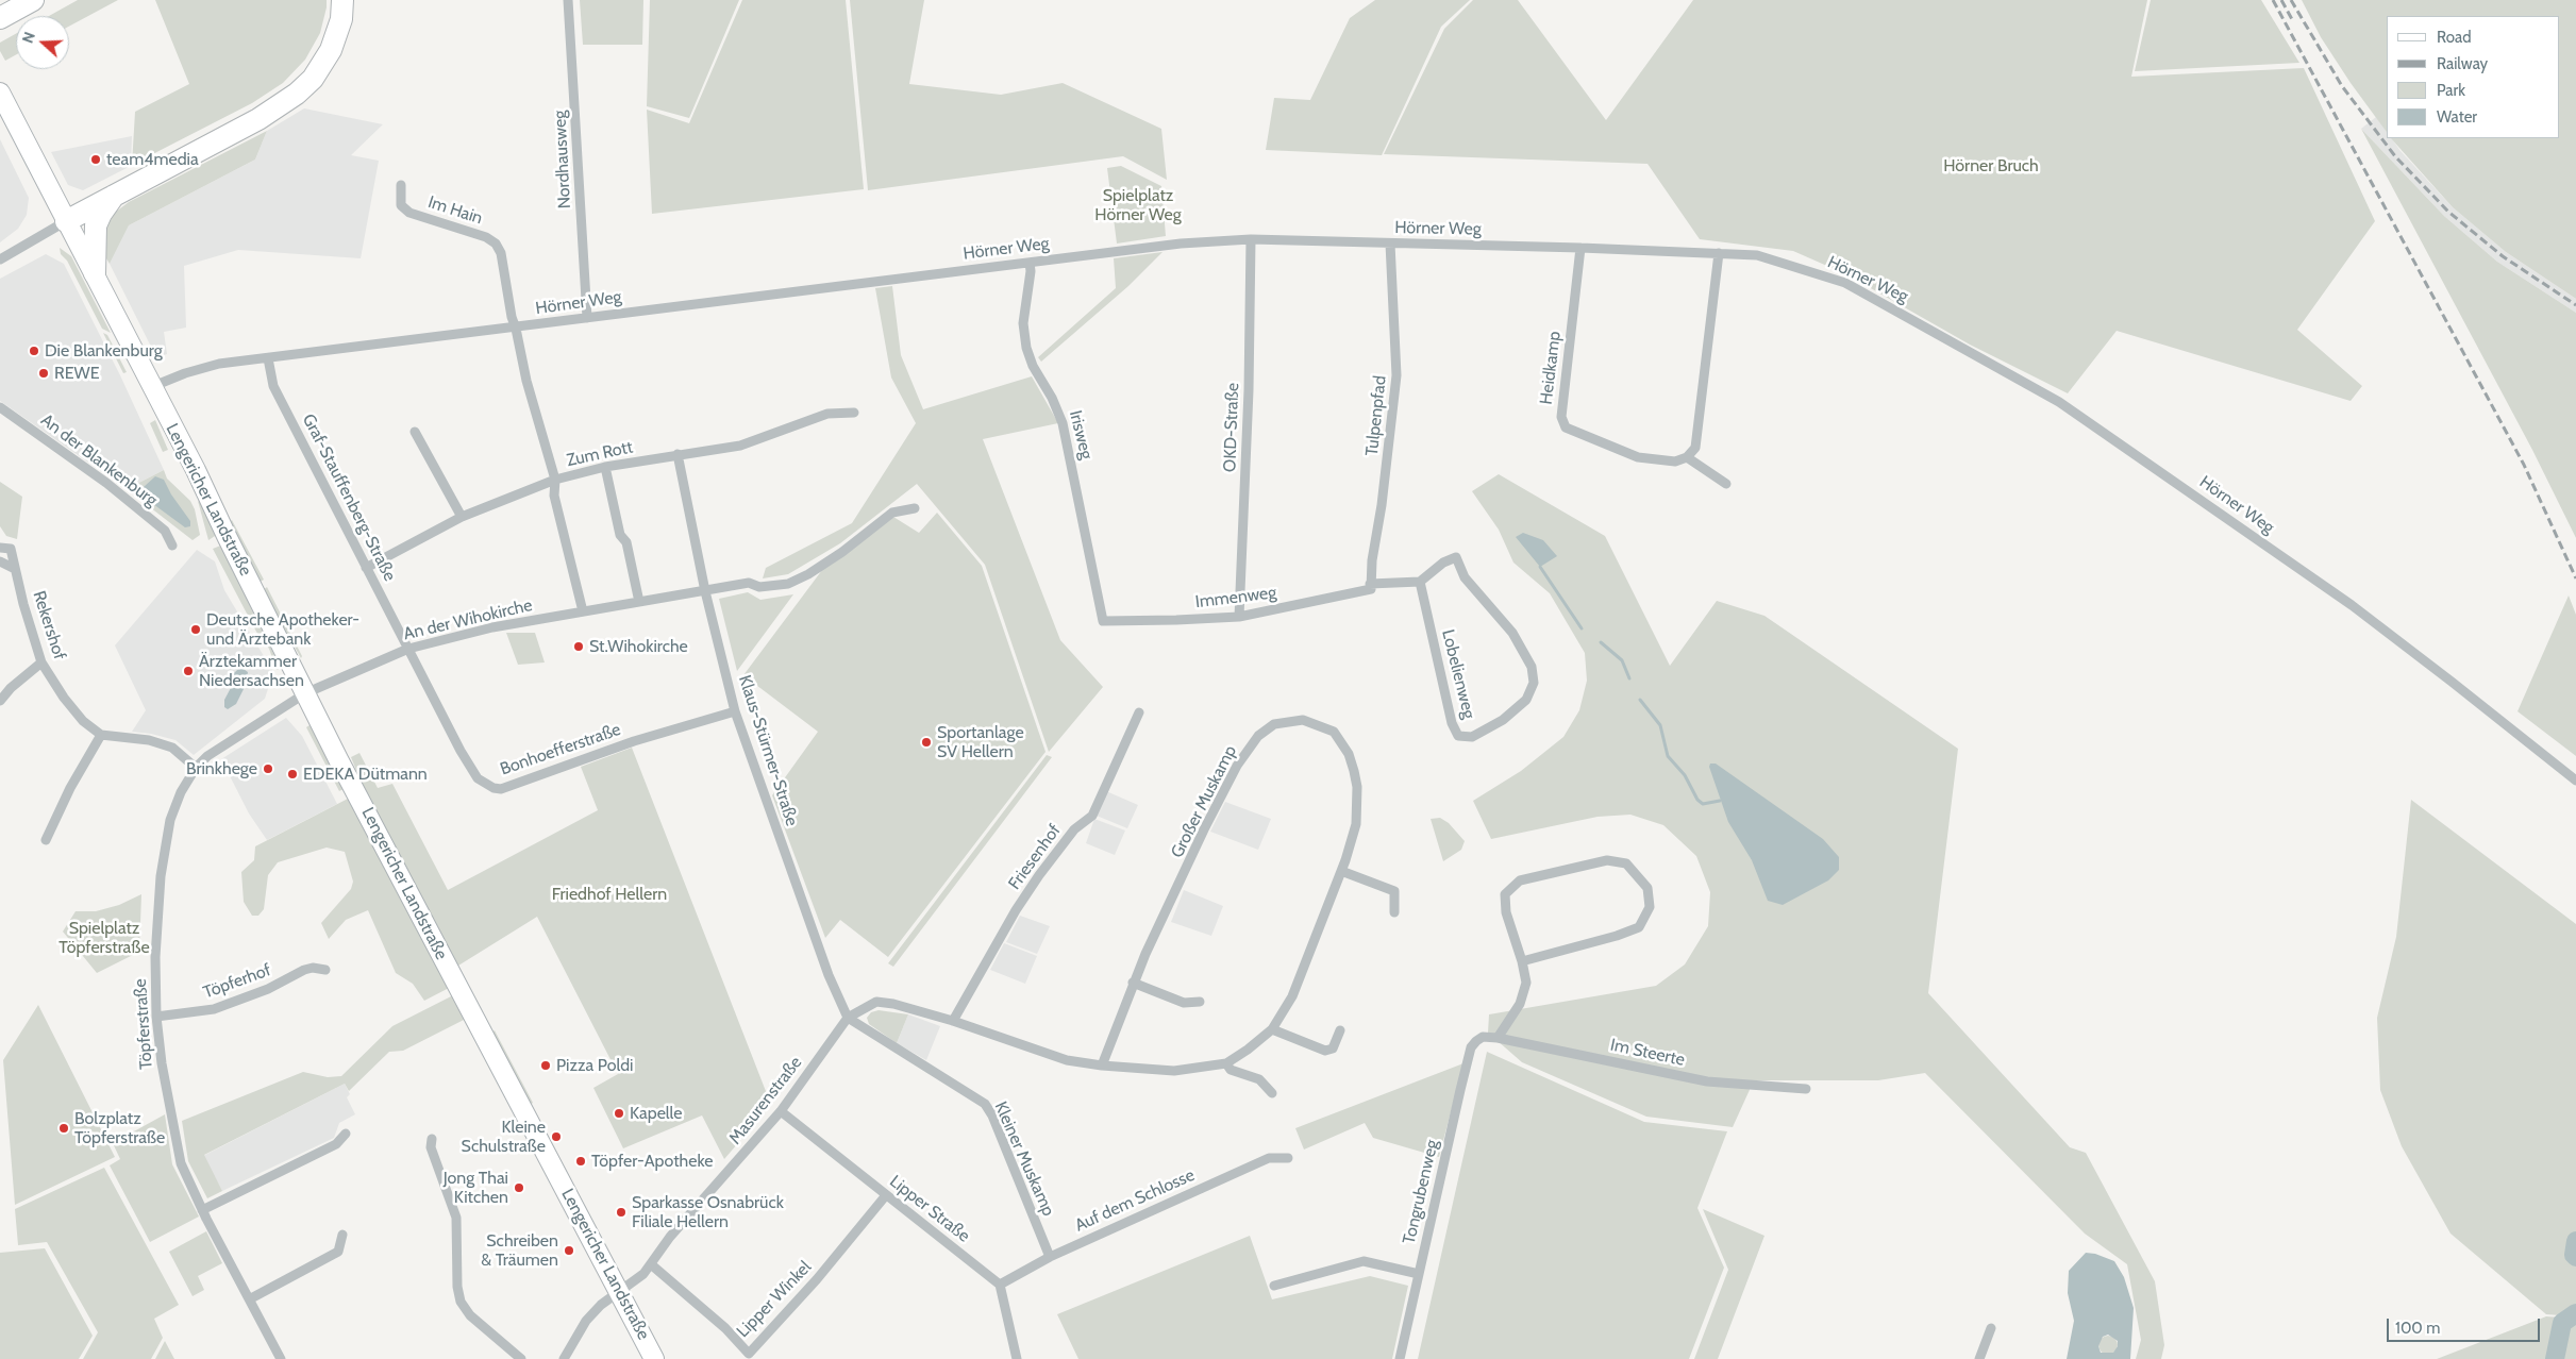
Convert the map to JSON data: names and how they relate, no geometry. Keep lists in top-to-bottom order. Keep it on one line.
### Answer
{"streets":{"main road":["Lengericher Landstraße"],"street":["Nordhausweg","Im Hain","Hörner Weg","Heidkamp","Tulpenpfad","OKD-Straße","Irisweg","Zum Rott","An der Blankenburg","Graf-Stauffenberg-Straße","Immenweg","An der Wihokirche","Rekershof","Lobelienweg","Bonhoefferstraße","Klaus-Stürmer-Straße","Großer Muskamp","Friesenhof","Töpferhof","Töpferstraße","Im Steerte","Masurenstraße","Kleiner Muskamp","Tongrubenweg","Auf dem Schlosse","Lipper Straße","Lipper Winkel"]},"crossings":[["Nordhausweg","Hörner Weg"],["Im Hain","Hörner Weg"],["Hörner Weg","Heidkamp"],["Hörner Weg","Tulpenpfad"],["Hörner Weg","OKD-Straße"],["Hörner Weg","Irisweg"],["Hörner Weg","Graf-Stauffenberg-Straße"],["Hörner Weg","Lengericher Landstraße"],["Tulpenpfad","Immenweg"],["OKD-Straße","Immenweg"],["Irisweg","Immenweg"],["Zum Rott","Graf-Stauffenberg-Straße"],["Zum Rott","Klaus-Stürmer-Straße"],["Graf-Stauffenberg-Straße","An der Wihokirche"],["Graf-Stauffenberg-Straße","Bonhoefferstraße"],["Lengericher Landstraße","An der Wihokirche"],["Lengericher Landstraße","Töpferstraße"],["Lengericher Landstraße","Masurenstraße"],["An der Wihokirche","Bonhoefferstraße"],["An der Wihokirche","Klaus-Stürmer-Straße"],["An der Wihokirche","Töpferstraße"],["Bonhoefferstraße","Klaus-Stürmer-Straße"],["Klaus-Stürmer-Straße","Großer Muskamp"],["Klaus-Stürmer-Straße","Masurenstraße"],["Klaus-Stürmer-Straße","Kleiner Muskamp"],["Großer Muskamp","Friesenhof"],["Großer Muskamp","Masurenstraße"],["Großer Muskamp","Kleiner Muskamp"],["Töpferhof","Töpferstraße"],["Im Steerte","Tongrubenweg"],["Masurenstraße","Kleiner Muskamp"],["Masurenstraße","Lipper Straße"],["Masurenstraße","Lipper Winkel"],["Kleiner Muskamp","Auf dem Schlosse"],["Auf dem Schlosse","Lipper Straße"],["Lipper Straße","Lipper Winkel"]],"parks":["Hörner Bruch","Spielplatz Hörner Weg","Friedhof Hellern","Spielplatz Töpferstraße"],"places":["team4media","Die Blankenburg","REWE","Deutsche Apotheker- und Ärztebank","St.Wihokirche","Ärztekammer Niedersachsen","Sportanlage SV Hellern","Brinkhege","EDEKA Dütmann","Pizza Poldi","Kapelle","Bolzplatz Töpferstraße","Kleine Schulstraße","Töpfer-Apotheke","Jong Thai Kitchen","Sparkasse Osnabrück Filiale Hellern","Schreiben & Träumen"],"legend":["Road","Railway","Park","Water"],"scale_bar":"100 m","north":"left"}
